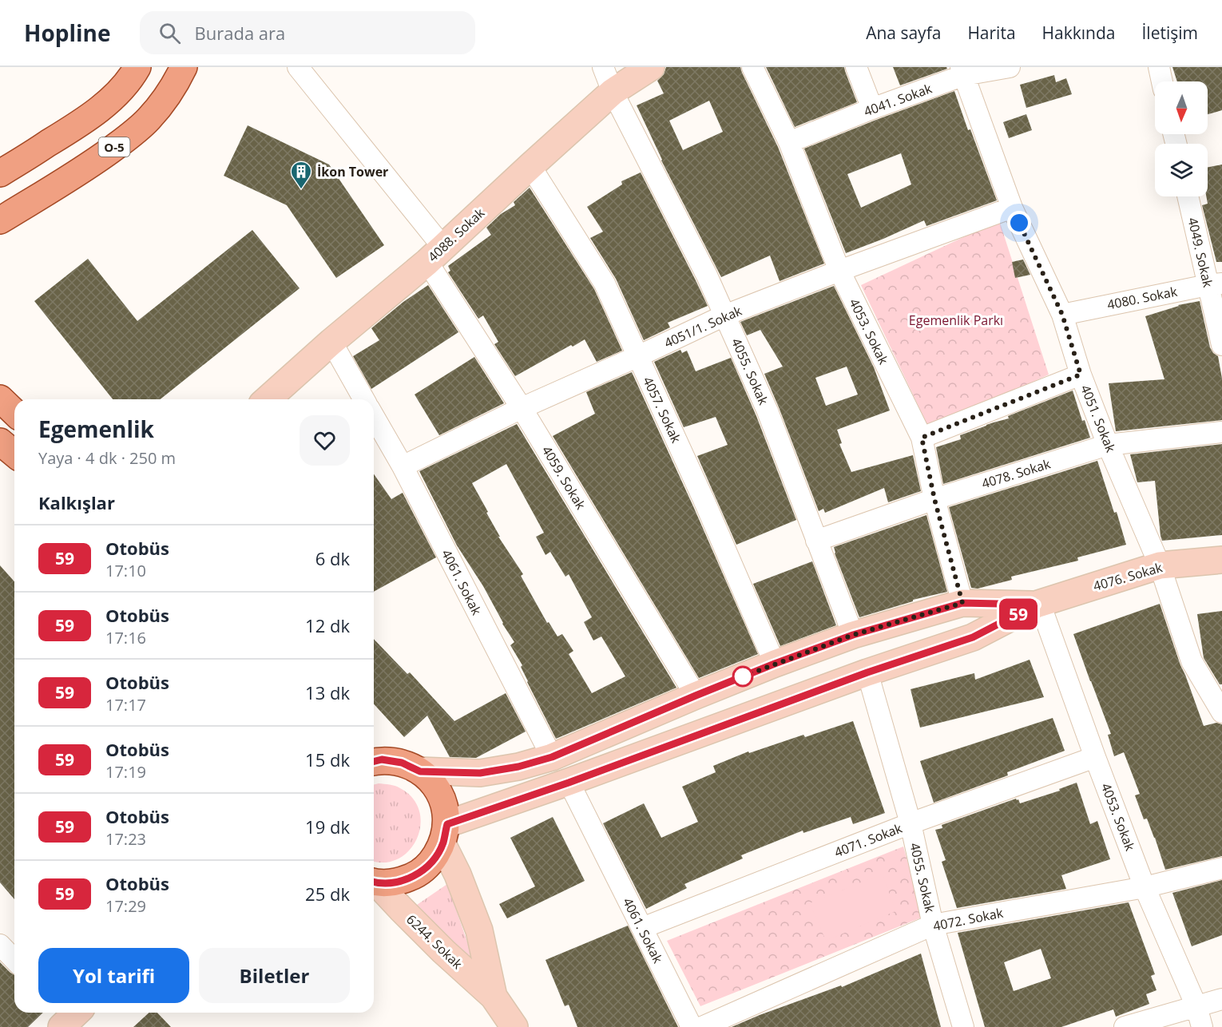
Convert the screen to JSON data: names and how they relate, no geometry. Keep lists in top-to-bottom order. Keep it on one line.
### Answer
{"streets":{"main road":["O-5","4088. Sokak","4076. Sokak","6244. Sokak"],"street":["4041. Sokak","4049. Sokak","4080. Sokak","4051/1. Sokak","4053. Sokak","4055. Sokak","4057. Sokak","4051. Sokak","4078. Sokak","4059. Sokak","4061. Sokak","4071. Sokak","4072. Sokak"]},"crossings":[["4041. Sokak","4053. Sokak"],["4041. Sokak","4051. Sokak"],["4088. Sokak","4055. Sokak"],["4088. Sokak","4057. Sokak"],["4088. Sokak","4059. Sokak"],["4049. Sokak","4080. Sokak"],["4080. Sokak","4051. Sokak"],["4051/1. Sokak","4053. Sokak"],["4051/1. Sokak","4055. Sokak"],["4051/1. Sokak","4057. Sokak"],["4051/1. Sokak","4051. Sokak"],["4051/1. Sokak","4059. Sokak"],["4051/1. Sokak","4061. Sokak"],["4053. Sokak","4078. Sokak"],["4053. Sokak","4076. Sokak"],["4053. Sokak","4071. Sokak"],["4053. Sokak","4072. Sokak"],["4055. Sokak","4078. Sokak"],["4055. Sokak","4076. Sokak"],["4055. Sokak","4071. Sokak"],["4055. Sokak","4072. Sokak"],["4057. Sokak","4076. Sokak"],["4051. Sokak","4078. Sokak"],["4051. Sokak","4076. Sokak"],["4059. Sokak","4076. Sokak"],["4076. Sokak","4061. Sokak"],["4076. Sokak","6244. Sokak"],["4061. Sokak","4071. Sokak"]],"parks":["Egemenlik Parkı"],"places":{"building":["İkon Tower"]},"lines":["bus line 59"],"north":"bottom","page":{"header":"Hopline","search":"Burada ara","nav":["Ana sayfa","Harita","Hakkında","İletişim"],"on_map":"59","heading":[["Egemenlik","Yaya · 4 dk · 250 m"],"Kalkışlar"],"list":[{"mark":"59","name":"Otobüs","note":"17:10","value":"6 dk"},{"mark":"59","name":"Otobüs","note":"17:16","value":"12 dk"},{"mark":"59","name":"Otobüs","note":"17:17","value":"13 dk"},{"mark":"59","name":"Otobüs","note":"17:19","value":"15 dk"},{"mark":"59","name":"Otobüs","note":"17:23","value":"19 dk"},{"mark":"59","name":"Otobüs","note":"17:29","value":"25 dk"}],"buttons":["Yol tarifi","Biletler"]}}
